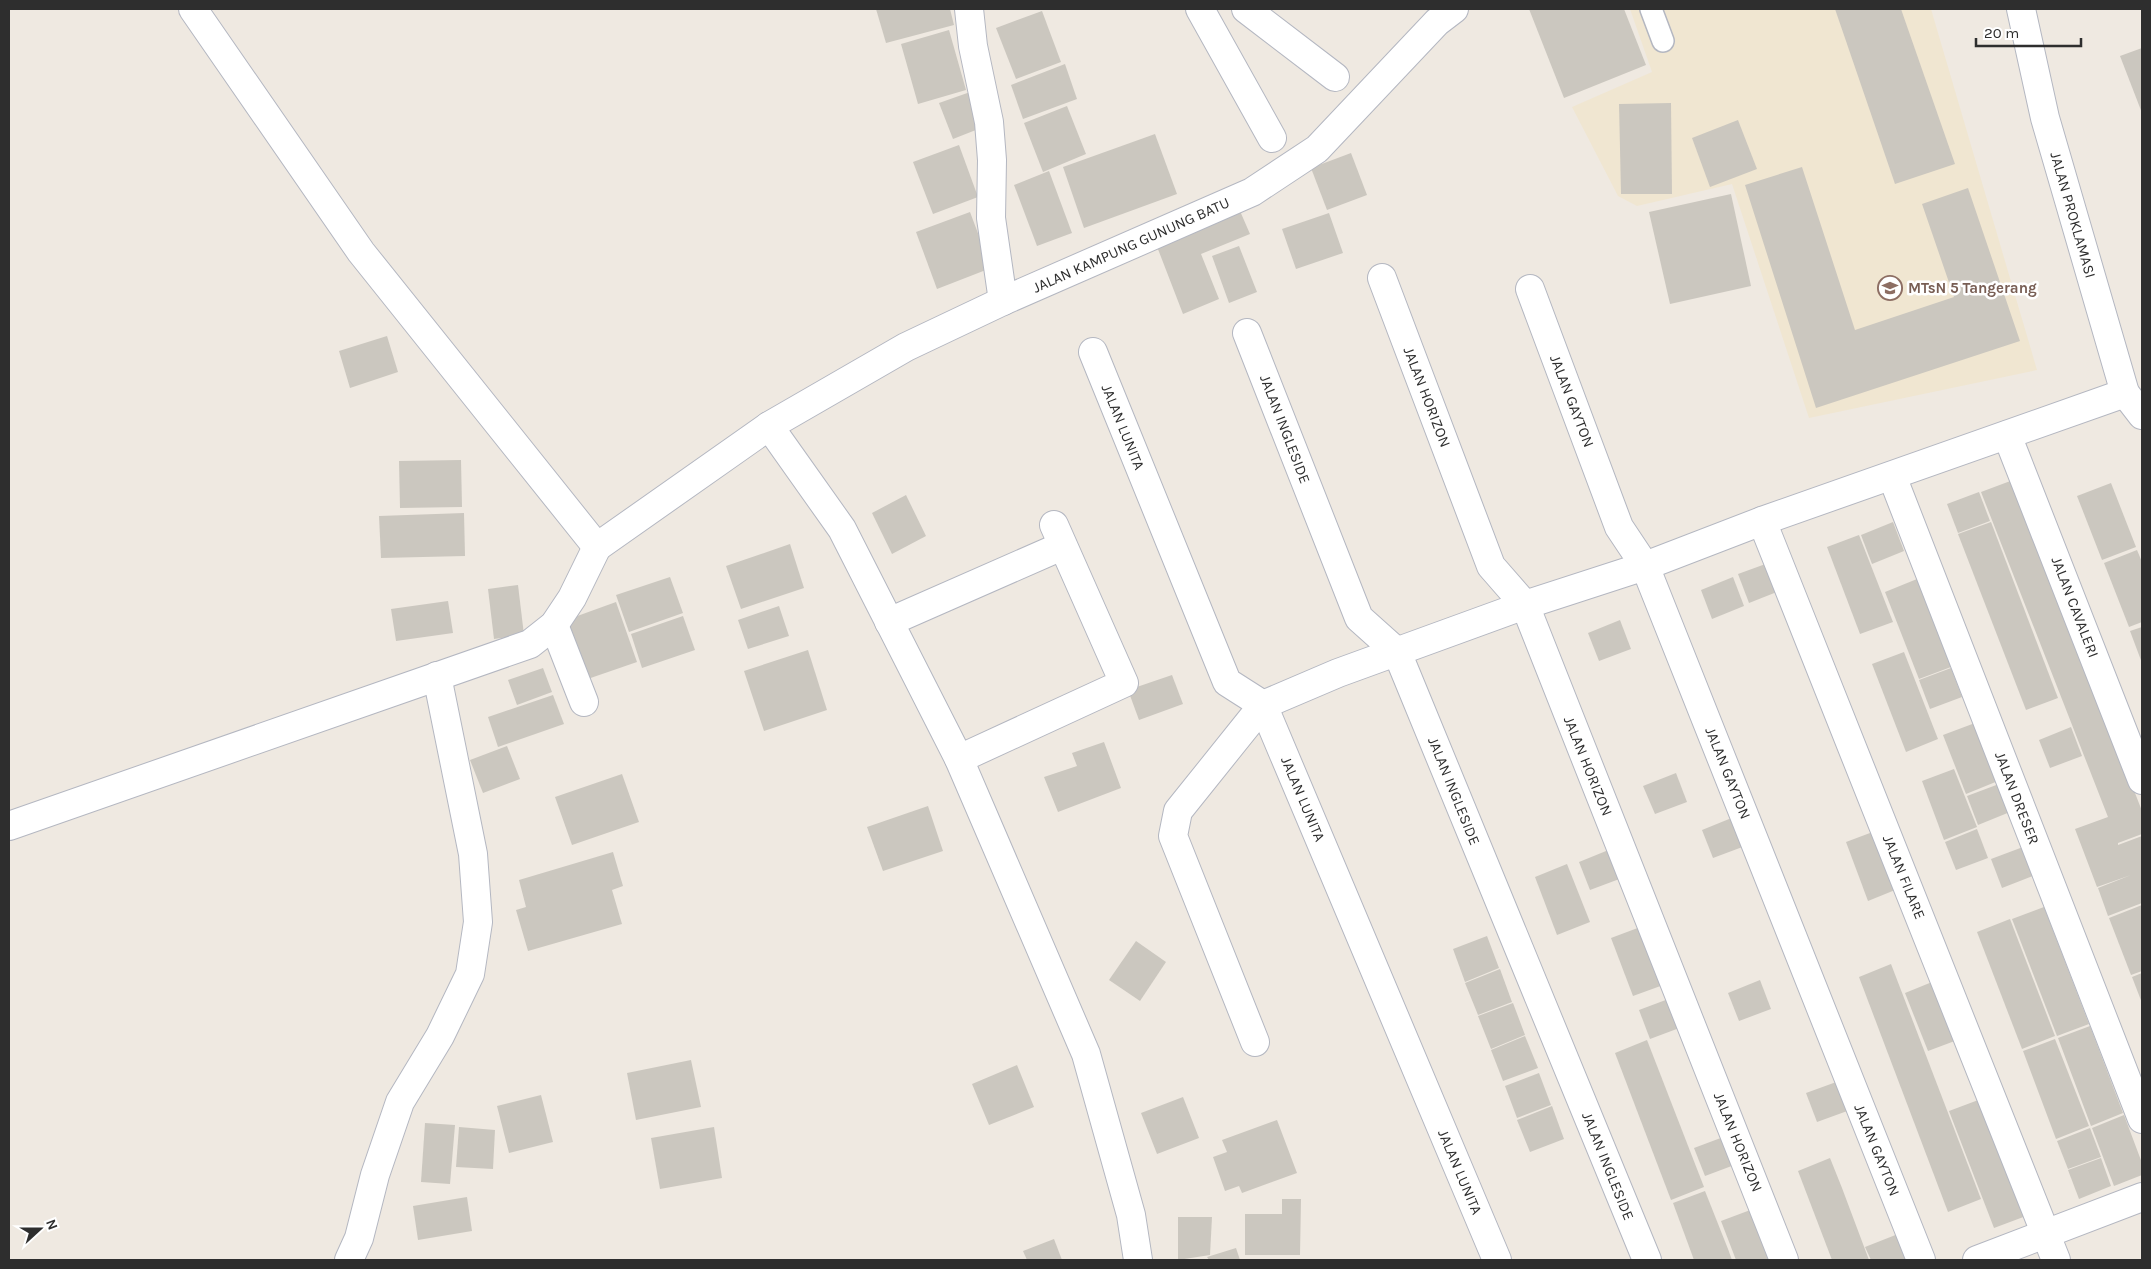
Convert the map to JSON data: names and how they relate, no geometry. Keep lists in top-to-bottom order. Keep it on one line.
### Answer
{"streets":{"street":["JALAN PROKLAMASI","JALAN KAMPUNG GUNUNG BATU","JALAN HORIZON","JALAN GAYTON","JALAN LUNITA","JALAN INGLESIDE","JALAN CAVALERI","JALAN DRESER","JALAN FILARE"]},"places":{"school or university":["MTsN 5 Tangerang"]},"scale_bar":"20 m","north":"right"}
